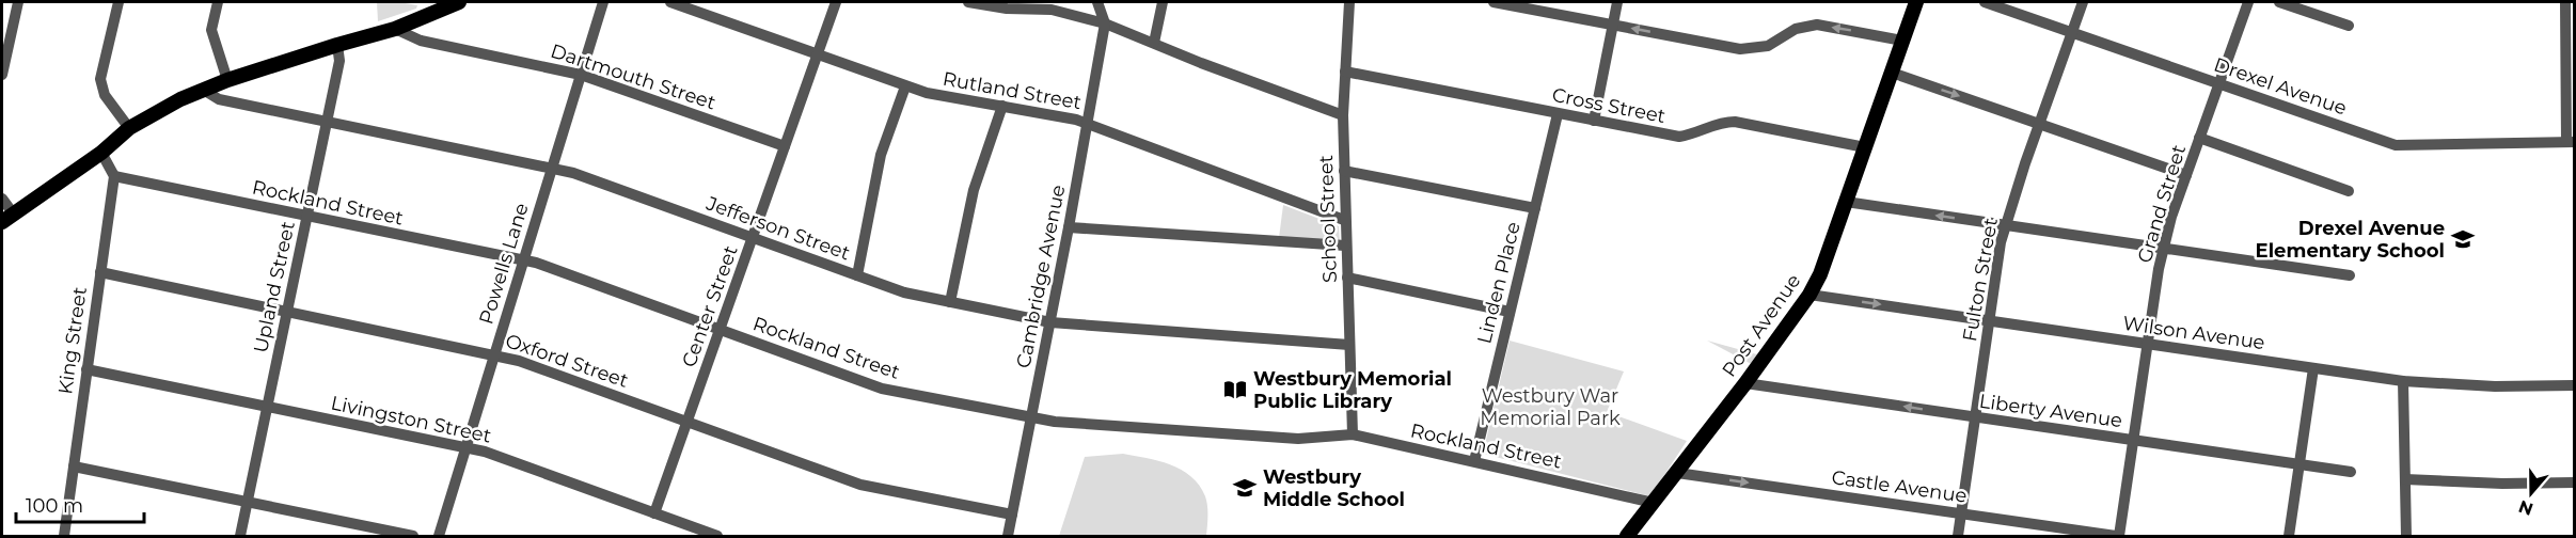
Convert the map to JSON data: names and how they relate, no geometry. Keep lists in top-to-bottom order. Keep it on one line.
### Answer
{"streets":{"main road":["Post Avenue"],"street":["Dartmouth Street","Drexel Avenue","Rutland Street","Cross Street","Rockland Street","Grand Street","School Street","Jefferson Street","Powells Lane","Cambridge Avenue","Fulton Street","Linden Place","Upland Street","Center Street","Wilson Avenue","King Street","Oxford Street","Liberty Avenue","Livingston Street","Castle Avenue"]},"crossings":[["Dartmouth Street","Powells Lane"],["Dartmouth Street","Center Street"],["Drexel Avenue","Grand Street"],["Drexel Avenue","Fulton Street"],["Rutland Street","School Street"],["Rutland Street","Cambridge Avenue"],["Rutland Street","Center Street"],["Cross Street","School Street"],["Cross Street","Linden Place"],["Cross Street","Post Avenue"],["Rockland Street","School Street"],["Rockland Street","Powells Lane"],["Rockland Street","Cambridge Avenue"],["Rockland Street","Linden Place"],["Rockland Street","Upland Street"],["Rockland Street","Center Street"],["Rockland Street","Post Avenue"],["Rockland Street","King Street"],["Grand Street","Wilson Avenue"],["Grand Street","Liberty Avenue"],["Grand Street","Castle Avenue"],["School Street","Jefferson Street"],["Jefferson Street","Powells Lane"],["Jefferson Street","Cambridge Avenue"],["Jefferson Street","Upland Street"],["Jefferson Street","Center Street"],["Powells Lane","Oxford Street"],["Powells Lane","Livingston Street"],["Cambridge Avenue","Oxford Street"],["Fulton Street","Wilson Avenue"],["Fulton Street","Liberty Avenue"],["Fulton Street","Castle Avenue"],["Upland Street","Oxford Street"],["Upland Street","Livingston Street"],["Center Street","Oxford Street"],["Center Street","Livingston Street"],["Post Avenue","Wilson Avenue"],["Post Avenue","Liberty Avenue"],["Post Avenue","Castle Avenue"],["King Street","Oxford Street"],["King Street","Livingston Street"]],"one_way":["Liberty Avenue","Castle Avenue"],"parks":["Westbury War Memorial Park"],"places":{"school or university":["Drexel Avenue Elementary School","Westbury Middle School"],"library":["Westbury Memorial Public Library"]},"scale_bar":"100 m","north":"bottom"}
